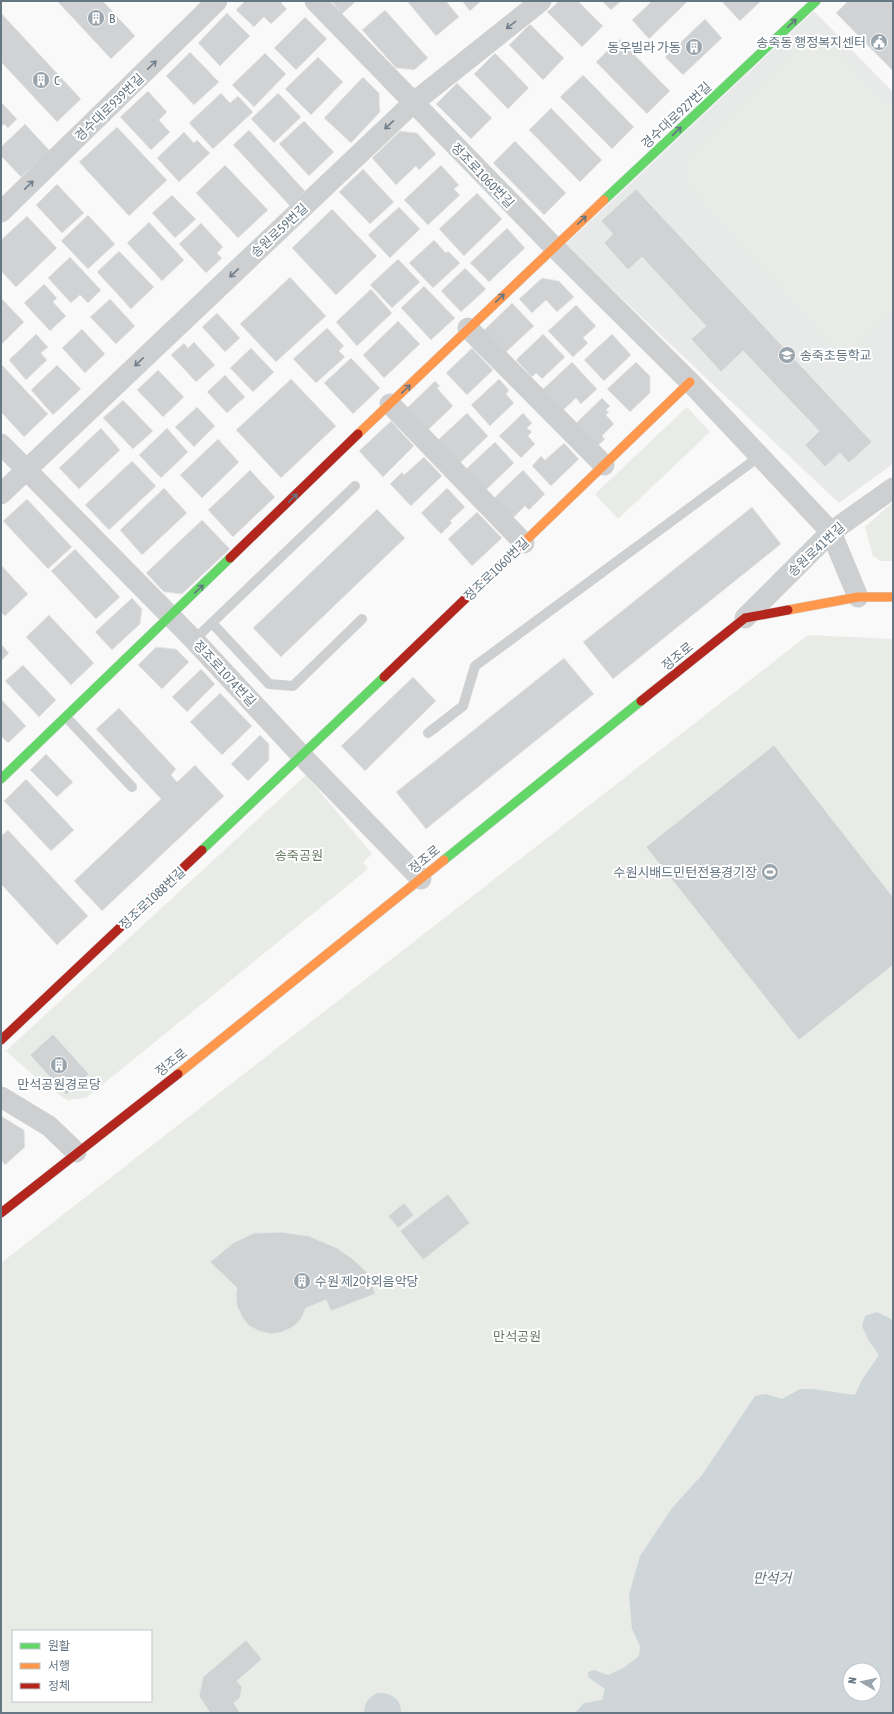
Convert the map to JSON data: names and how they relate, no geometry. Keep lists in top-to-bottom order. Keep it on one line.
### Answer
{"streets":{"street":["경수대로939번길","경수대로927번길","정조로1060번길","송원로59번길","송원로41번길","정조로","정조로1074번길","정조로1088번길"]},"crossings":[["경수대로927번길","정조로1060번길"],["정조로1060번길","송원로59번길"],["정조로1060번길","송원로41번길"],["정조로1060번길","정조로"],["정조로1060번길","정조로1074번길"],["정조로1060번길","정조로1088번길"],["송원로59번길","정조로1074번길"],["송원로41번길","정조로"],["정조로","정조로1074번길"],["정조로1074번길","정조로1088번길"]],"one_way":["경수대로939번길","경수대로927번길","송원로59번길"],"water":["만석거"],"parks":["송죽공원","만석공원"],"places":{"building":["B","동우빌라 가동","C","만석공원경로당","수원 제2야외음악당"],"public building":["송죽동 행정복지센터"],"school or university":["송죽초등학교"],"sports":["수원시배드민턴전용경기장"]},"legend":["원활","서행","정체"],"north":"left"}
